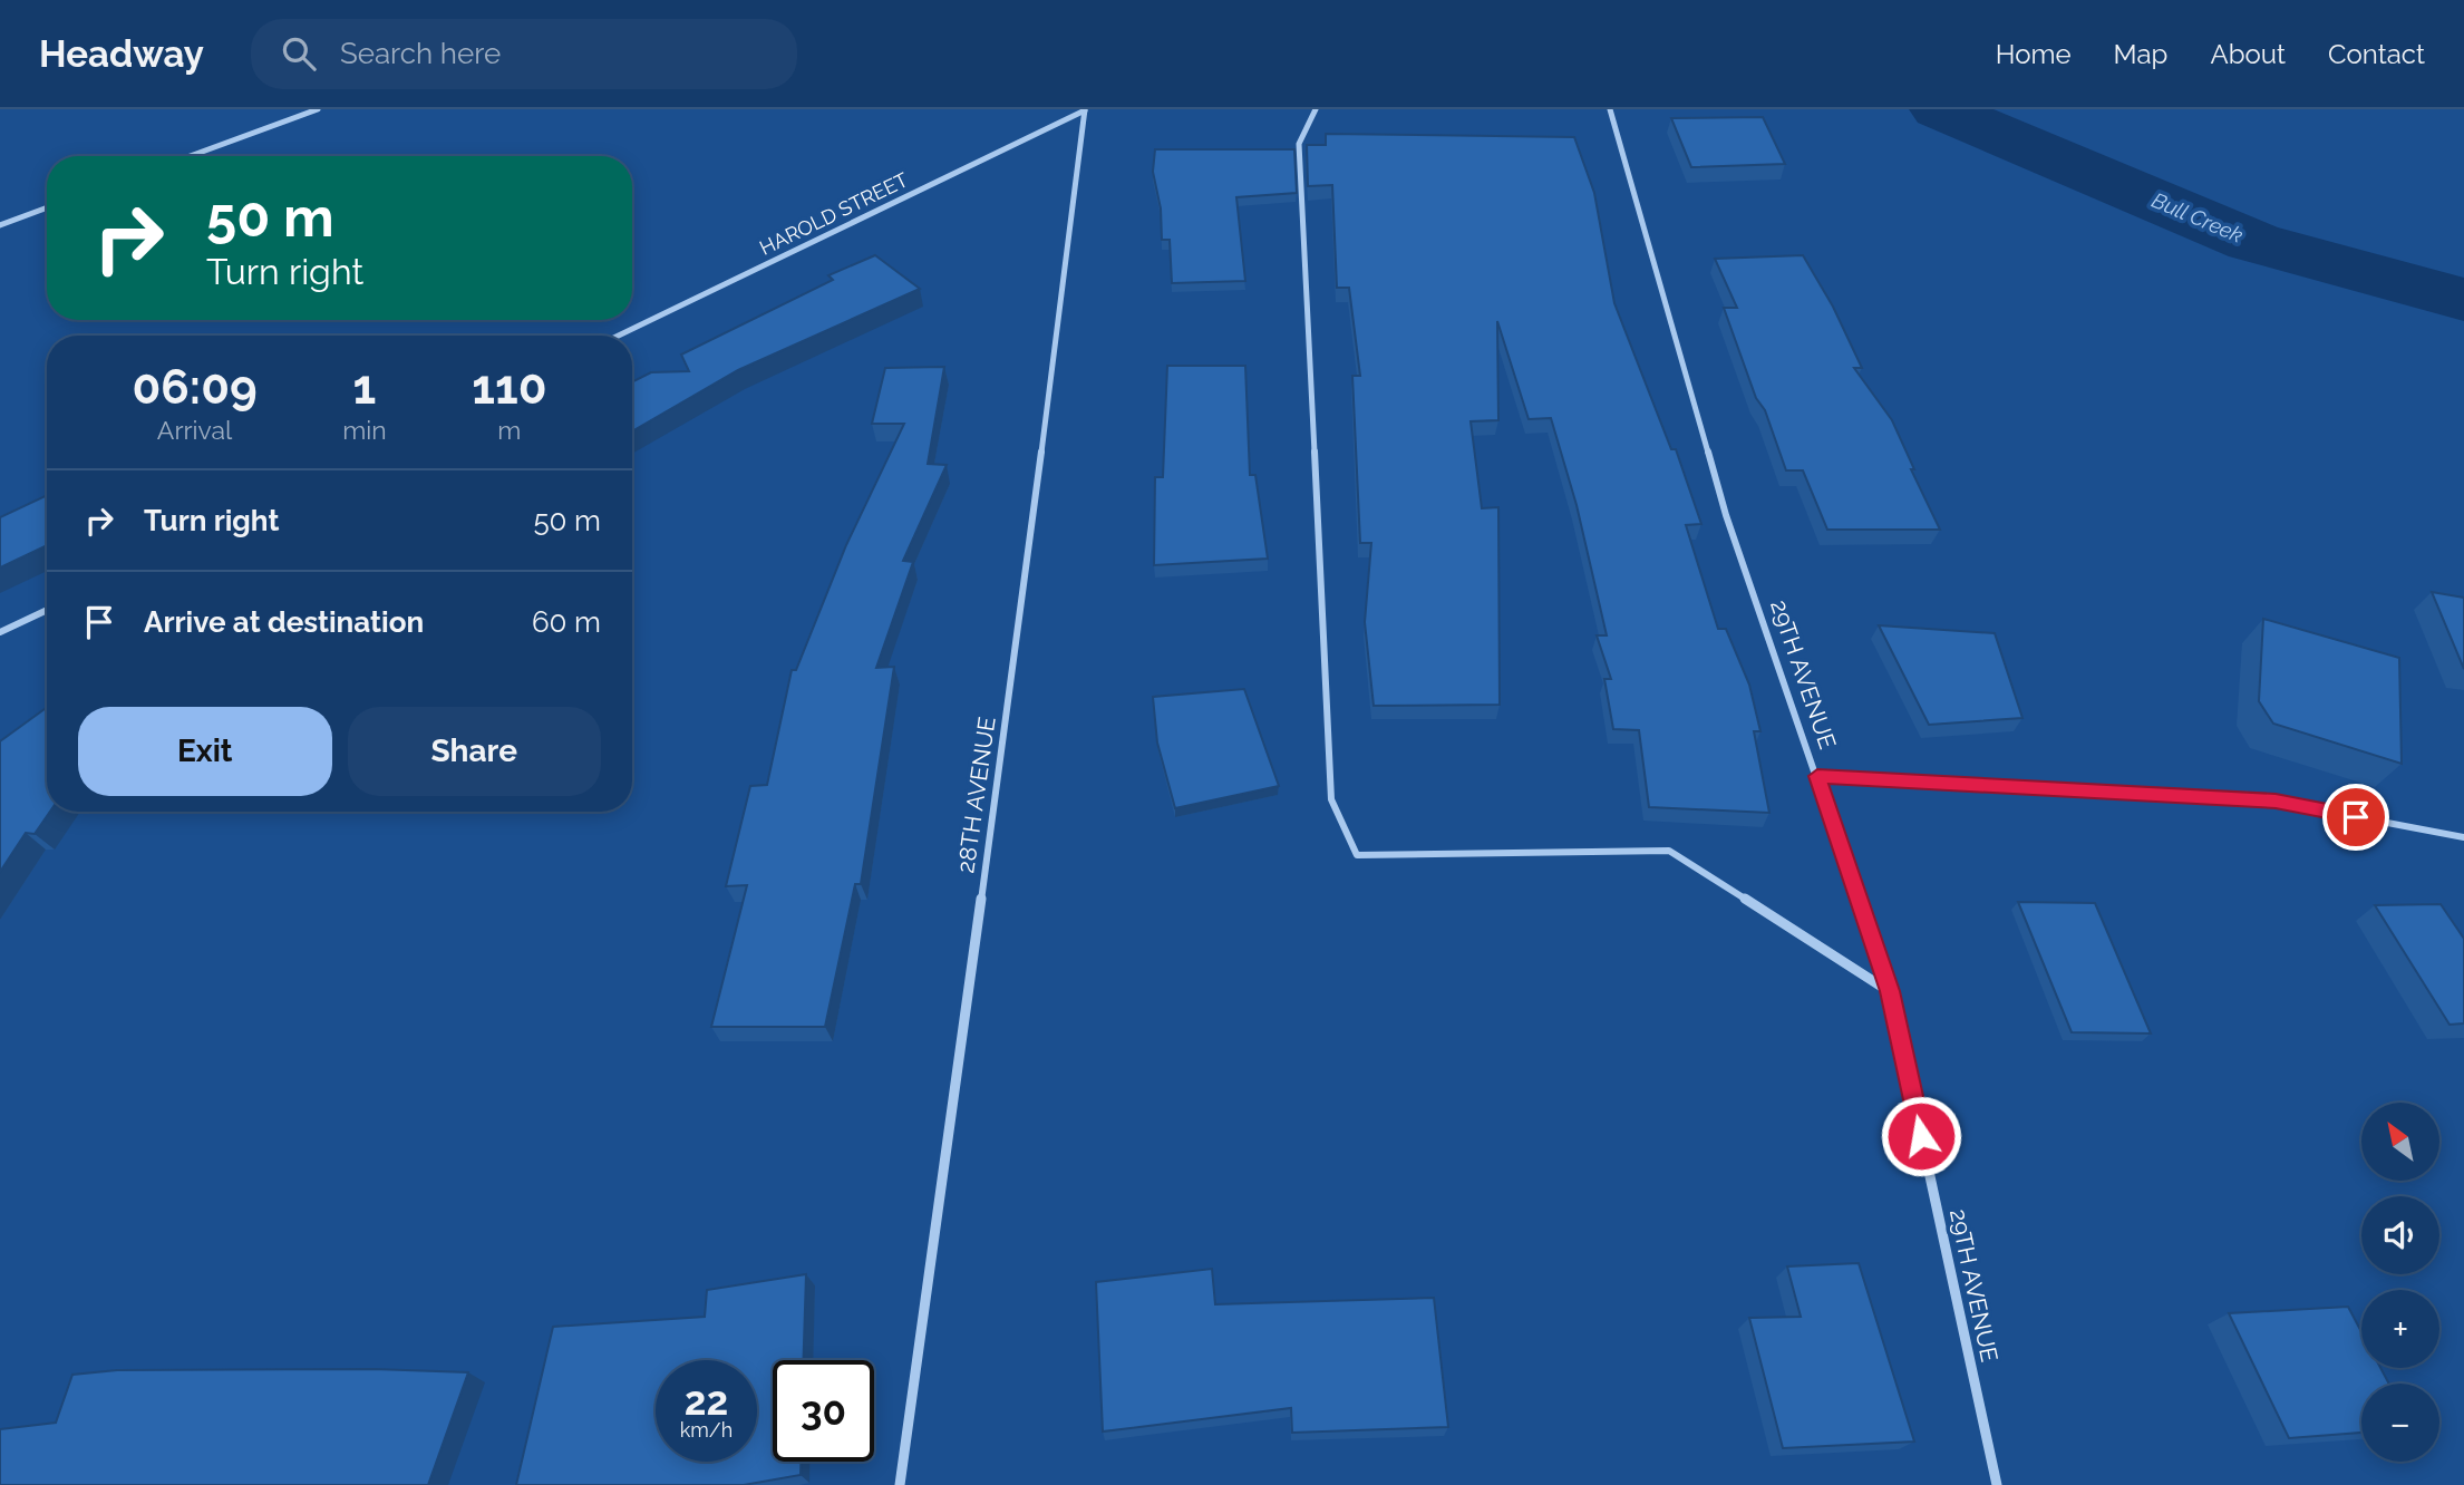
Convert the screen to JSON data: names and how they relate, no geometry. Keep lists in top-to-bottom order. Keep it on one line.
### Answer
{"streets":{"street":["HAROLD STREET","29TH AVENUE","28TH AVENUE"]},"crossings":[["HAROLD STREET","28TH AVENUE"]],"water":["Bull Creek"],"north":"top left","page":{"header":"Headway","search":"Search here","nav":["Home","Map","About","Contact"],"turn":["50 m","Turn right"],"eta":["06:09","Arrival","1","min","110","m"],"list":[{"name":"Turn right","value":"50 m"},{"name":"Arrive at destination","value":"60 m"}],"buttons":["Exit","Share"],"map_buttons":["+","−"],"speed":"22 km/h","limit":"30"}}
